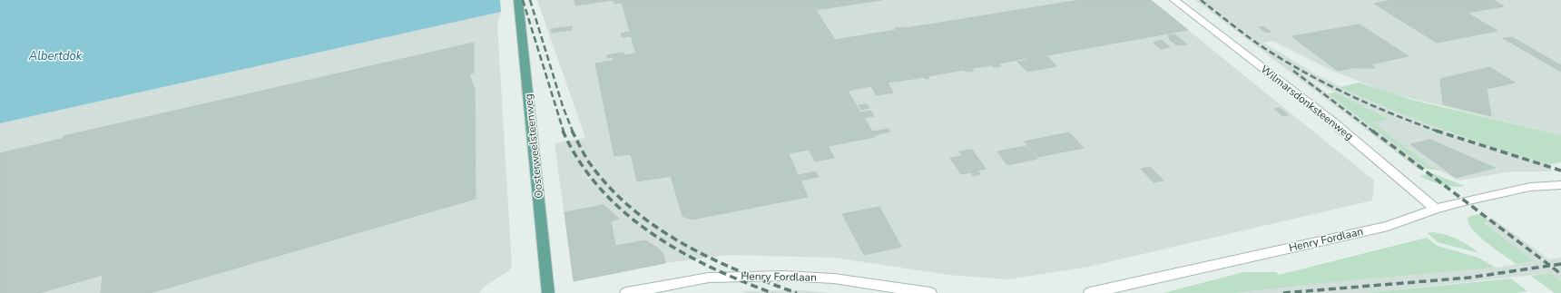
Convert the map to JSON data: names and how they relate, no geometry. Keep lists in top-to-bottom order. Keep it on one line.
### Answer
{"streets":{"main road":["Oosterweelsteenweg"],"street":["Wilmarsdonksteenweg","Henry Fordlaan"]},"crossings":[["Wilmarsdonksteenweg","Henry Fordlaan"]],"water":["Albertdok"]}
